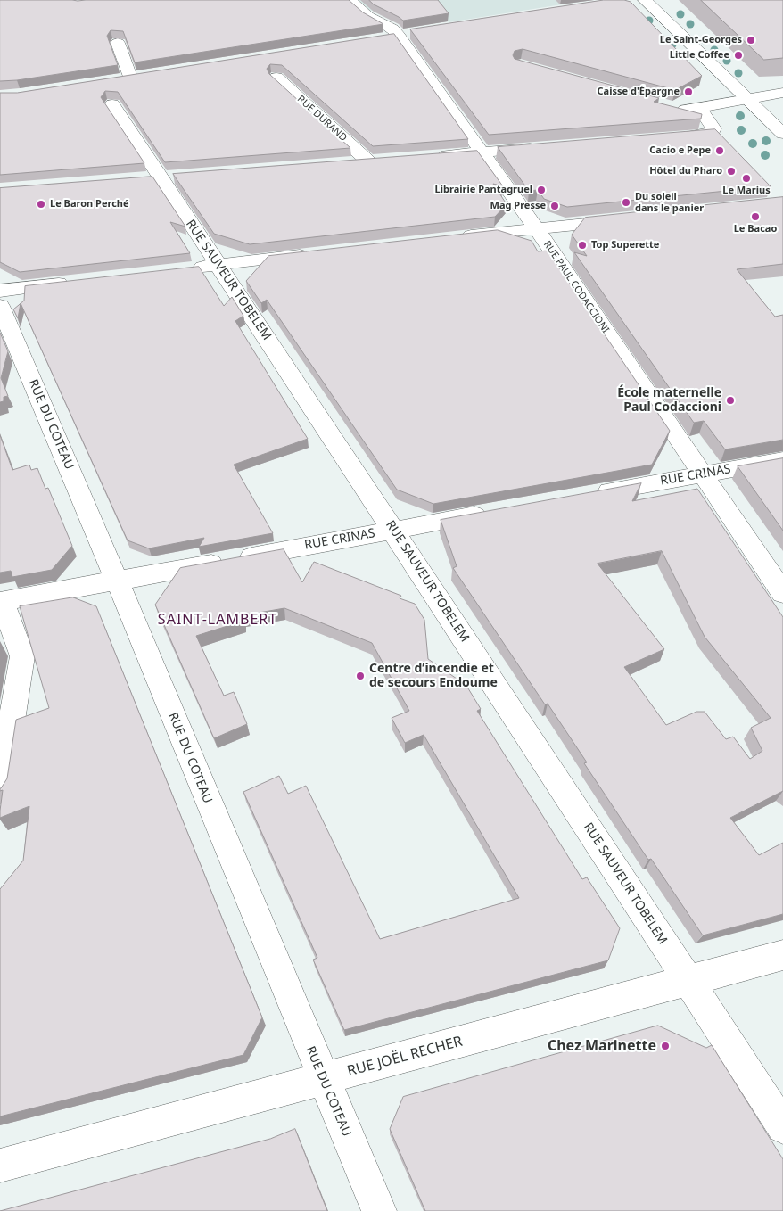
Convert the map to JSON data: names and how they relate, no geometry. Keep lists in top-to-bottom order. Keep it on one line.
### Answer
{"streets":{"street":["RUE DURAND","RUE SAUVEUR TOBELEM","RUE PAUL CODACCIONI","RUE DU COTEAU","RUE CRINAS","RUE JOËL RECHER"]},"crossings":[["RUE SAUVEUR TOBELEM","RUE CRINAS"],["RUE SAUVEUR TOBELEM","RUE JOËL RECHER"],["RUE PAUL CODACCIONI","RUE CRINAS"],["RUE DU COTEAU","RUE CRINAS"],["RUE DU COTEAU","RUE JOËL RECHER"]],"districts":["SAINT-LAMBERT"],"places":["Le Saint-Georges","Little Coffee","Caisse d'Épargne","Cacio e Pepe","Hôtel du Pharo","Le Marius","Librairie Pantagruel","Du soleil dans le panier","Le Baron Perché","Mag Presse","Le Bacao","Top Superette","École maternelle Paul Codaccioni","Centre d’incendie et de secours Endoume","Chez Marinette"]}
